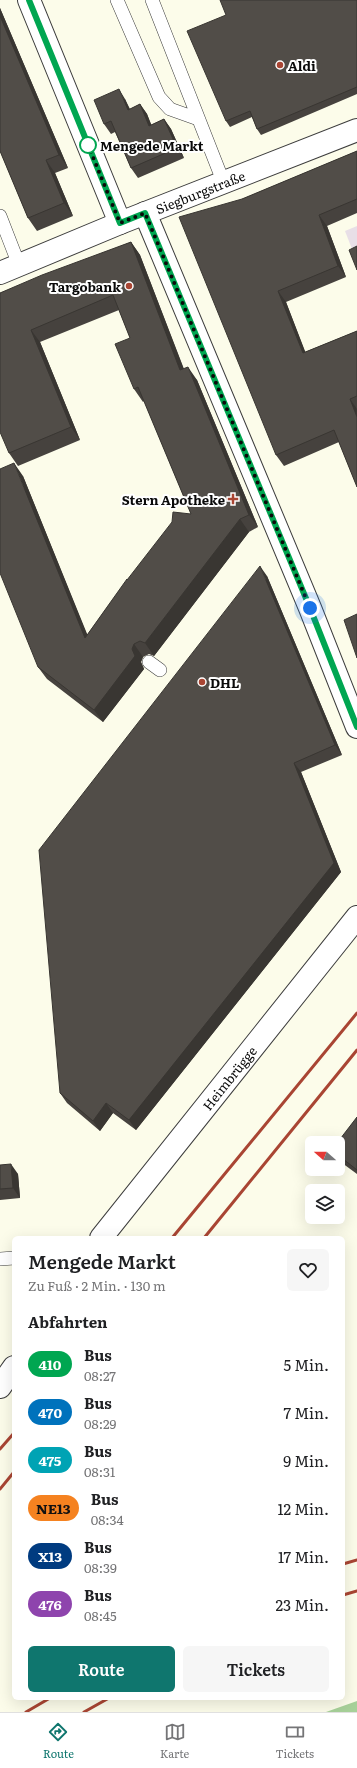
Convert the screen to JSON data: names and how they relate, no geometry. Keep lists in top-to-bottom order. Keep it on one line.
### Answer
{"streets":{"street":["Siegburgstraße","Heimbrügge"]},"places":{"other":["Aldi","Mengede Markt","Targobank","DHL"],"health":["Stern Apotheke"]},"lines":["bus line 410"],"north":"left","page":{"heading":[["Mengede Markt","Zu Fuß · 2 Min. · 130 m"],"Abfahrten"],"list":[{"mark":"410","name":"Bus","note":"08:27","value":"5 Min."},{"mark":"470","name":"Bus","note":"08:29","value":"7 Min."},{"mark":"475","name":"Bus","note":"08:31","value":"9 Min."},{"mark":"NE13","name":"Bus","note":"08:34","value":"12 Min."},{"mark":"X13","name":"Bus","note":"08:39","value":"17 Min."},{"mark":"476","name":"Bus","note":"08:45","value":"23 Min."}],"buttons":["Route","Tickets"],"tabs":["Route","Karte","Tickets"]}}
